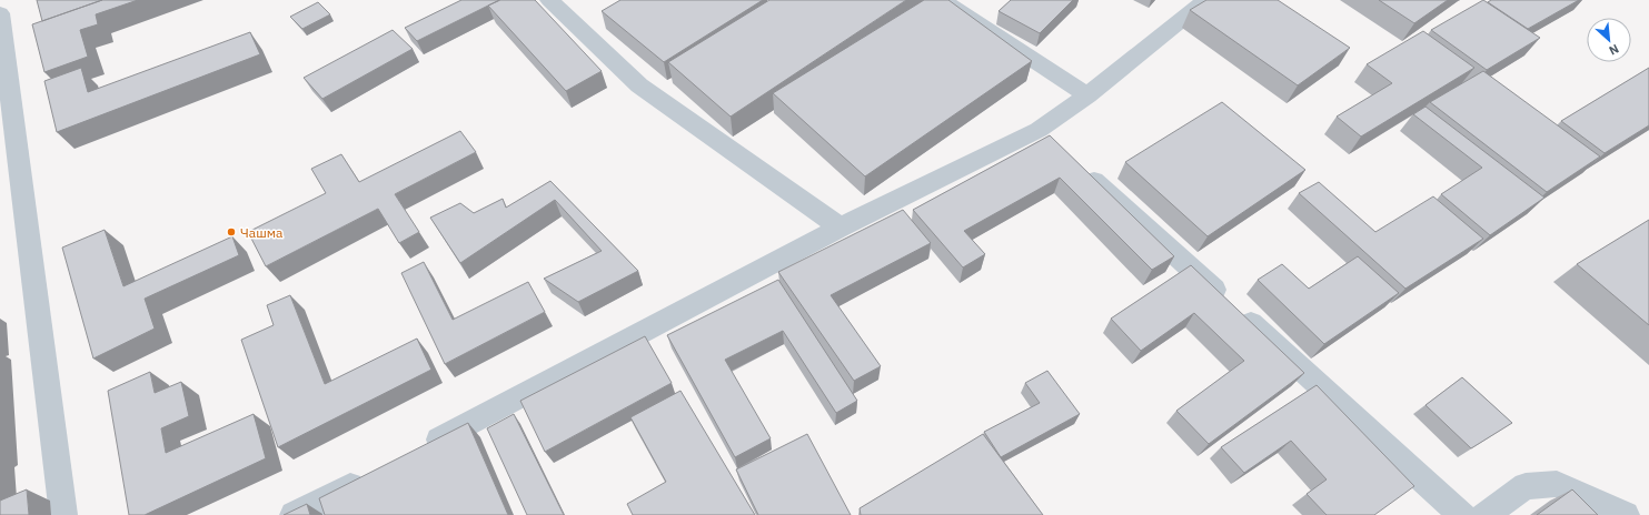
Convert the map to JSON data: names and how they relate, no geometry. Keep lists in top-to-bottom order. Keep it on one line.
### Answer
{"places":["Чашма"],"north":"bottom right"}
